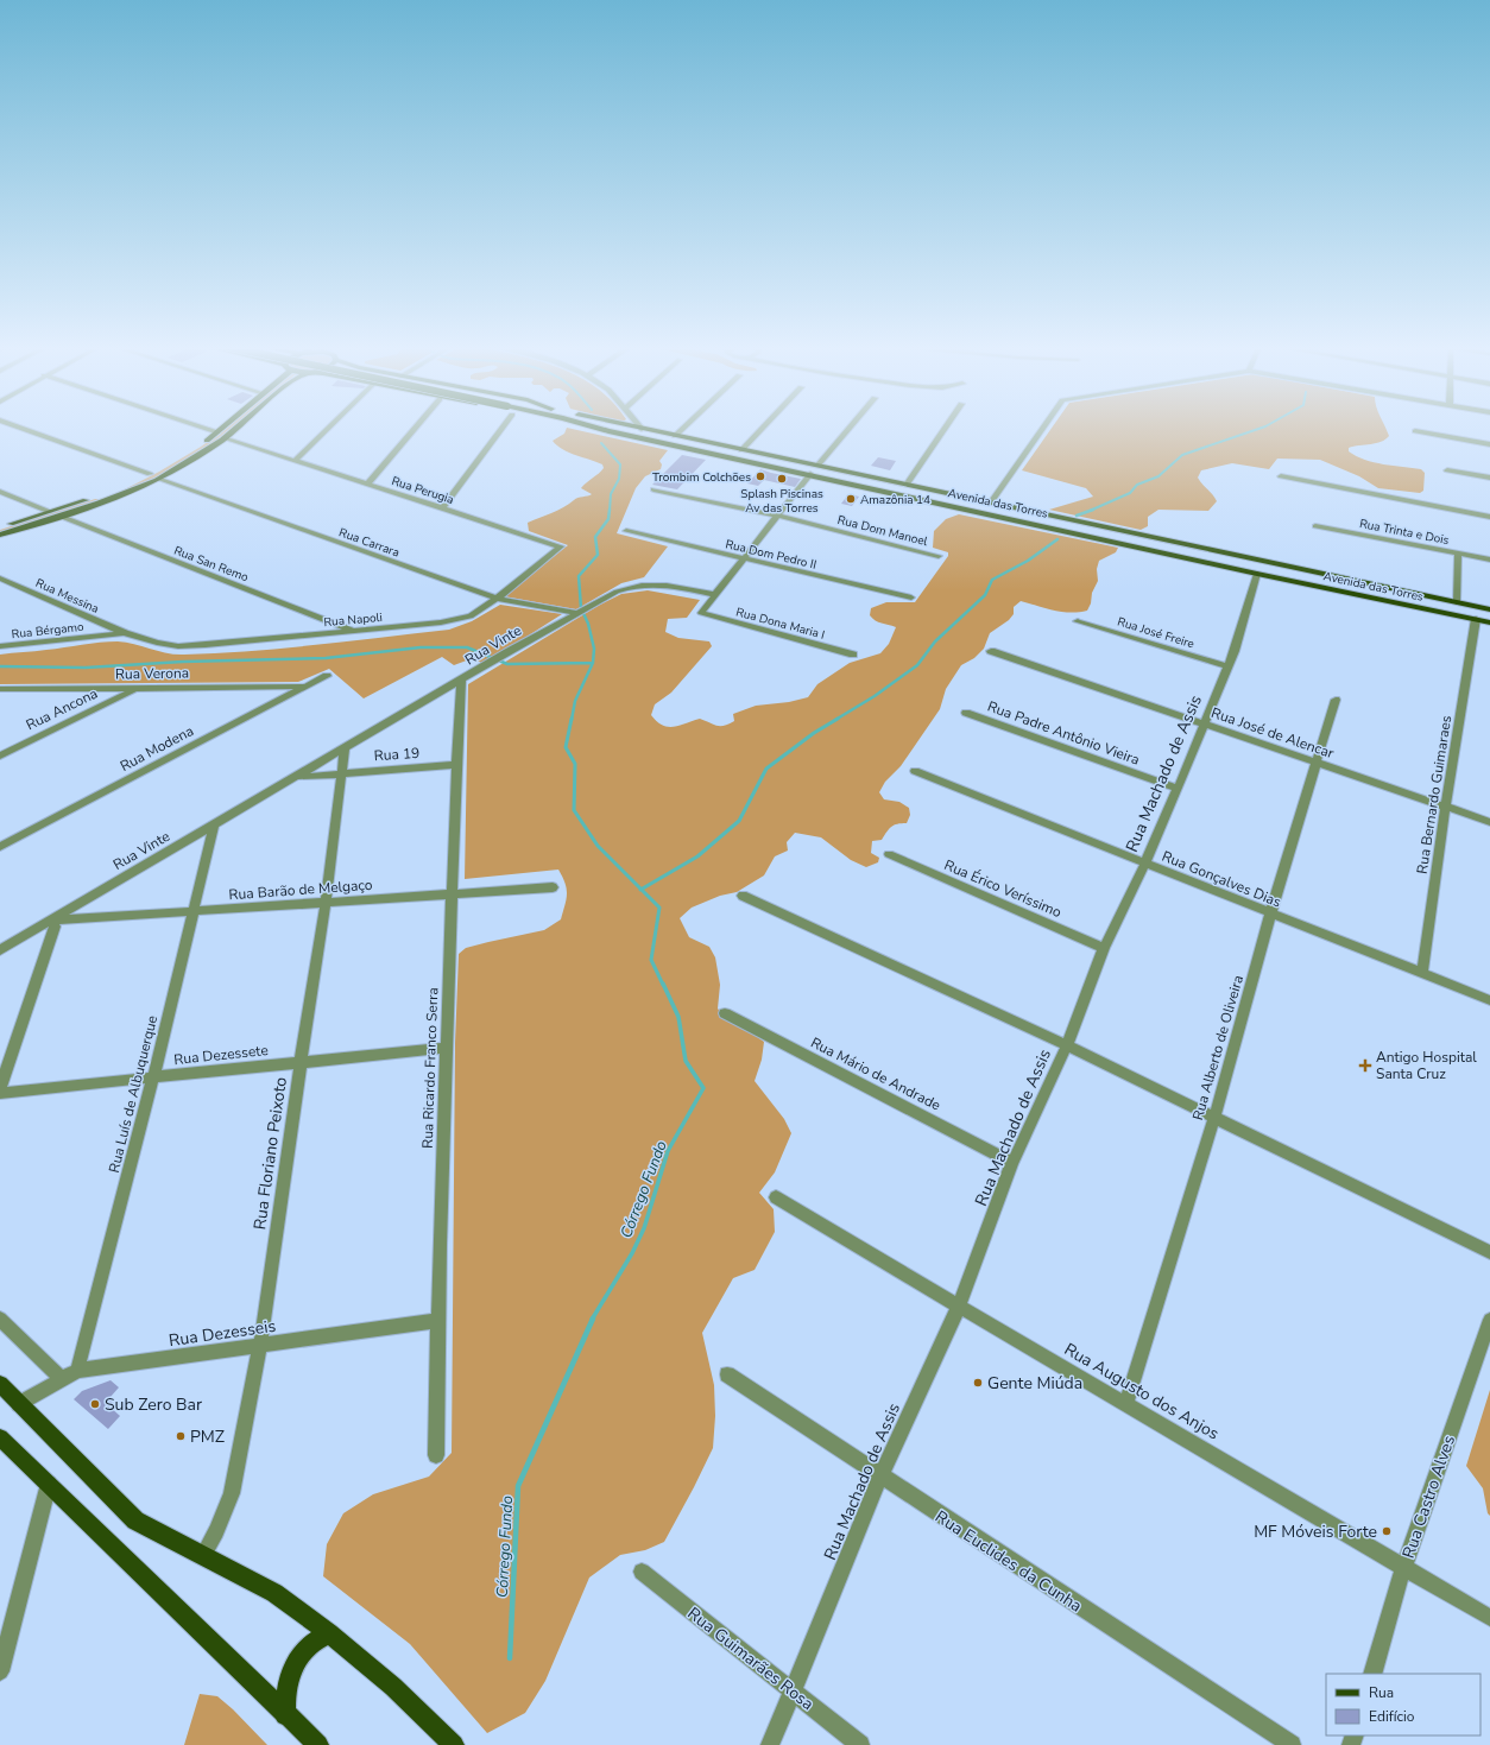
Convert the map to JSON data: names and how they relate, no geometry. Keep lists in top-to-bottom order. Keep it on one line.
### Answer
{"streets":{"main road":["Avenida das Torres"],"street":["Rua Perugia","Rua Dom Manoel","Rua Trinta e Dois","Rua Carrara","Rua Dom Pedro II","Rua San Remo","Rua Messina","Rua Napoli","Rua Dona Maria I","Rua Bérgamo","Rua José Freire","Rua Vinte","Rua Verona","Rua Ancona","Rua Padre Antônio Vieira","Rua José de Alencar","Rua Modena","Rua 19","Rua Machado de Assis","Rua Bernardo Guimaraes","Rua Gonçalves Dias","Rua Érico Veríssimo","Rua Barão de Melgaço","Rua Alberto de Oliveira","Rua Dezessete","Rua Ricardo Franco Serra","Rua Mário de Andrade","Rua Luís de Albuquerque","Rua Floriano Peixoto","Rua Dezesseis","Rua Augusto dos Anjos","Rua Castro Alves","Rua Euclides da Cunha","Rua Guimarães Rosa"]},"crossings":[["Rua Perugia","Rua Napoli"],["Avenida das Torres","Rua Machado de Assis"],["Avenida das Torres","Rua Bernardo Guimaraes"],["Rua Carrara","Rua Napoli"],["Rua Carrara","Rua Vinte"],["Rua San Remo","Rua Napoli"],["Rua Messina","Rua Napoli"],["Rua Messina","Rua Bérgamo"],["Rua Napoli","Rua Bérgamo"],["Rua Dona Maria I","Rua Vinte"],["Rua José Freire","Rua Machado de Assis"],["Rua Vinte","Rua 19"],["Rua Vinte","Rua Barão de Melgaço"],["Rua Vinte","Rua Ricardo Franco Serra"],["Rua Vinte","Rua Luís de Albuquerque"],["Rua Vinte","Rua Floriano Peixoto"],["Rua Verona","Rua Ancona"],["Rua Verona","Rua Modena"],["Rua Padre Antônio Vieira","Rua Machado de Assis"],["Rua José de Alencar","Rua Machado de Assis"],["Rua José de Alencar","Rua Bernardo Guimaraes"],["Rua José de Alencar","Rua Alberto de Oliveira"],["Rua 19","Rua Ricardo Franco Serra"],["Rua 19","Rua Floriano Peixoto"],["Rua Machado de Assis","Rua Gonçalves Dias"],["Rua Machado de Assis","Rua Érico Veríssimo"],["Rua Machado de Assis","Rua Mário de Andrade"],["Rua Machado de Assis","Rua Augusto dos Anjos"],["Rua Machado de Assis","Rua Euclides da Cunha"],["Rua Machado de Assis","Rua Guimarães Rosa"],["Rua Bernardo Guimaraes","Rua Gonçalves Dias"],["Rua Gonçalves Dias","Rua Alberto de Oliveira"],["Rua Barão de Melgaço","Rua Ricardo Franco Serra"],["Rua Barão de Melgaço","Rua Luís de Albuquerque"],["Rua Barão de Melgaço","Rua Floriano Peixoto"],["Rua Alberto de Oliveira","Rua Augusto dos Anjos"],["Rua Dezessete","Rua Ricardo Franco Serra"],["Rua Dezessete","Rua Luís de Albuquerque"],["Rua Dezessete","Rua Floriano Peixoto"],["Rua Ricardo Franco Serra","Rua Dezesseis"],["Rua Luís de Albuquerque","Rua Dezesseis"],["Rua Floriano Peixoto","Rua Dezesseis"],["Rua Augusto dos Anjos","Rua Castro Alves"]],"water":["Córrego Fundo"],"places":{"other":["Trombim Colchões","Splash Piscinas Av das Torres","Amazônia 14","Gente Miúda","Sub Zero Bar","PMZ","MF Móveis Forte"],"health":["Antigo Hospital Santa Cruz"]},"legend":["Rua","Edifício"]}
